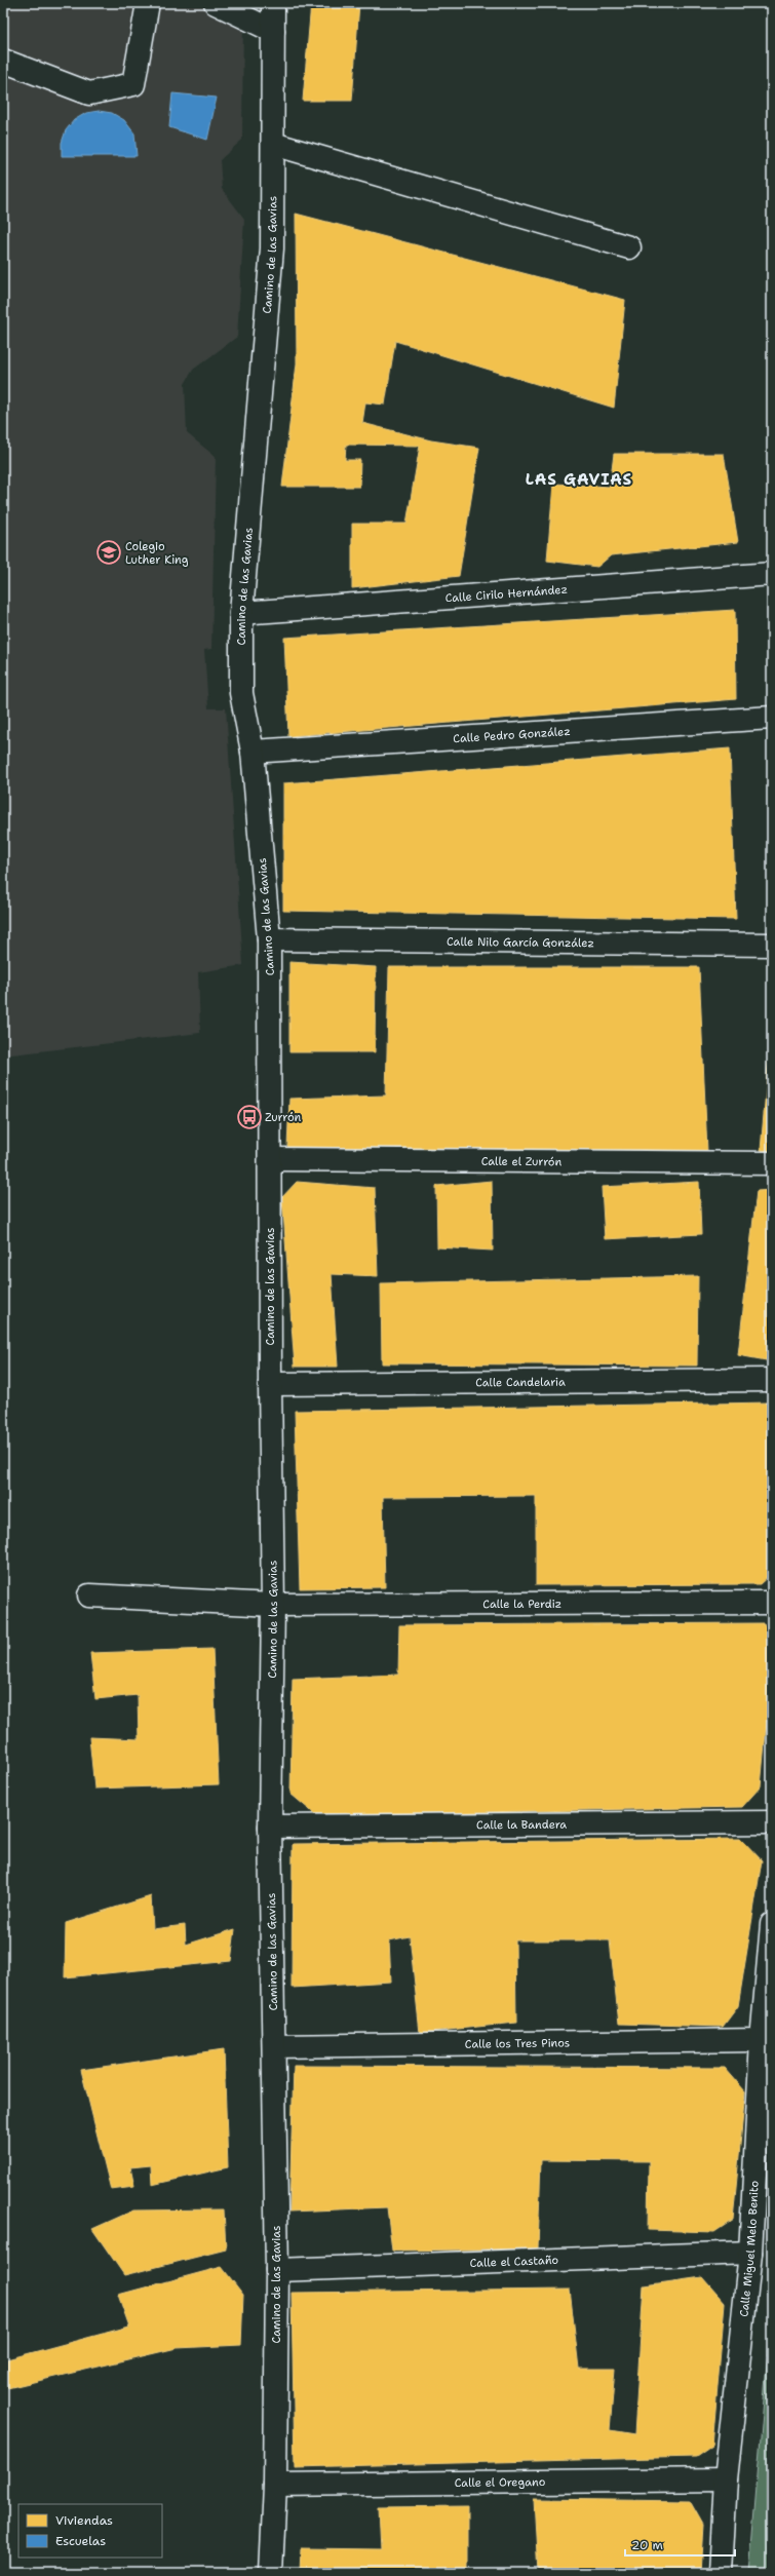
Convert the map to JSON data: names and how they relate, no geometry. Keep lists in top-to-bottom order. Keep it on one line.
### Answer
{"streets":{"street":["Camino de las Gavias","Calle Cirilo Hernández","Calle Pedro González","Calle Nilo García González","Calle el Zurrón","Calle Candelaria","Calle la Perdiz","Calle la Bandera","Calle los Tres Pinos","Calle Miguel Melo Benito","Calle el Castaño","Calle el Oregano"]},"crossings":[["Camino de las Gavias","Calle Cirilo Hernández"],["Camino de las Gavias","Calle Pedro González"],["Camino de las Gavias","Calle Nilo García González"],["Camino de las Gavias","Calle el Zurrón"],["Camino de las Gavias","Calle Candelaria"],["Camino de las Gavias","Calle la Perdiz"],["Camino de las Gavias","Calle la Bandera"],["Camino de las Gavias","Calle los Tres Pinos"],["Camino de las Gavias","Calle el Castaño"],["Camino de las Gavias","Calle el Oregano"],["Calle los Tres Pinos","Calle Miguel Melo Benito"],["Calle Miguel Melo Benito","Calle el Castaño"],["Calle Miguel Melo Benito","Calle el Oregano"]],"districts":["LAS GAVIAS"],"places":{"school or university":["Colegio Luther King"],"bus stop":["Zurrón"]},"legend":["Viviendas","Escuelas"],"scale_bar":"20 m"}
